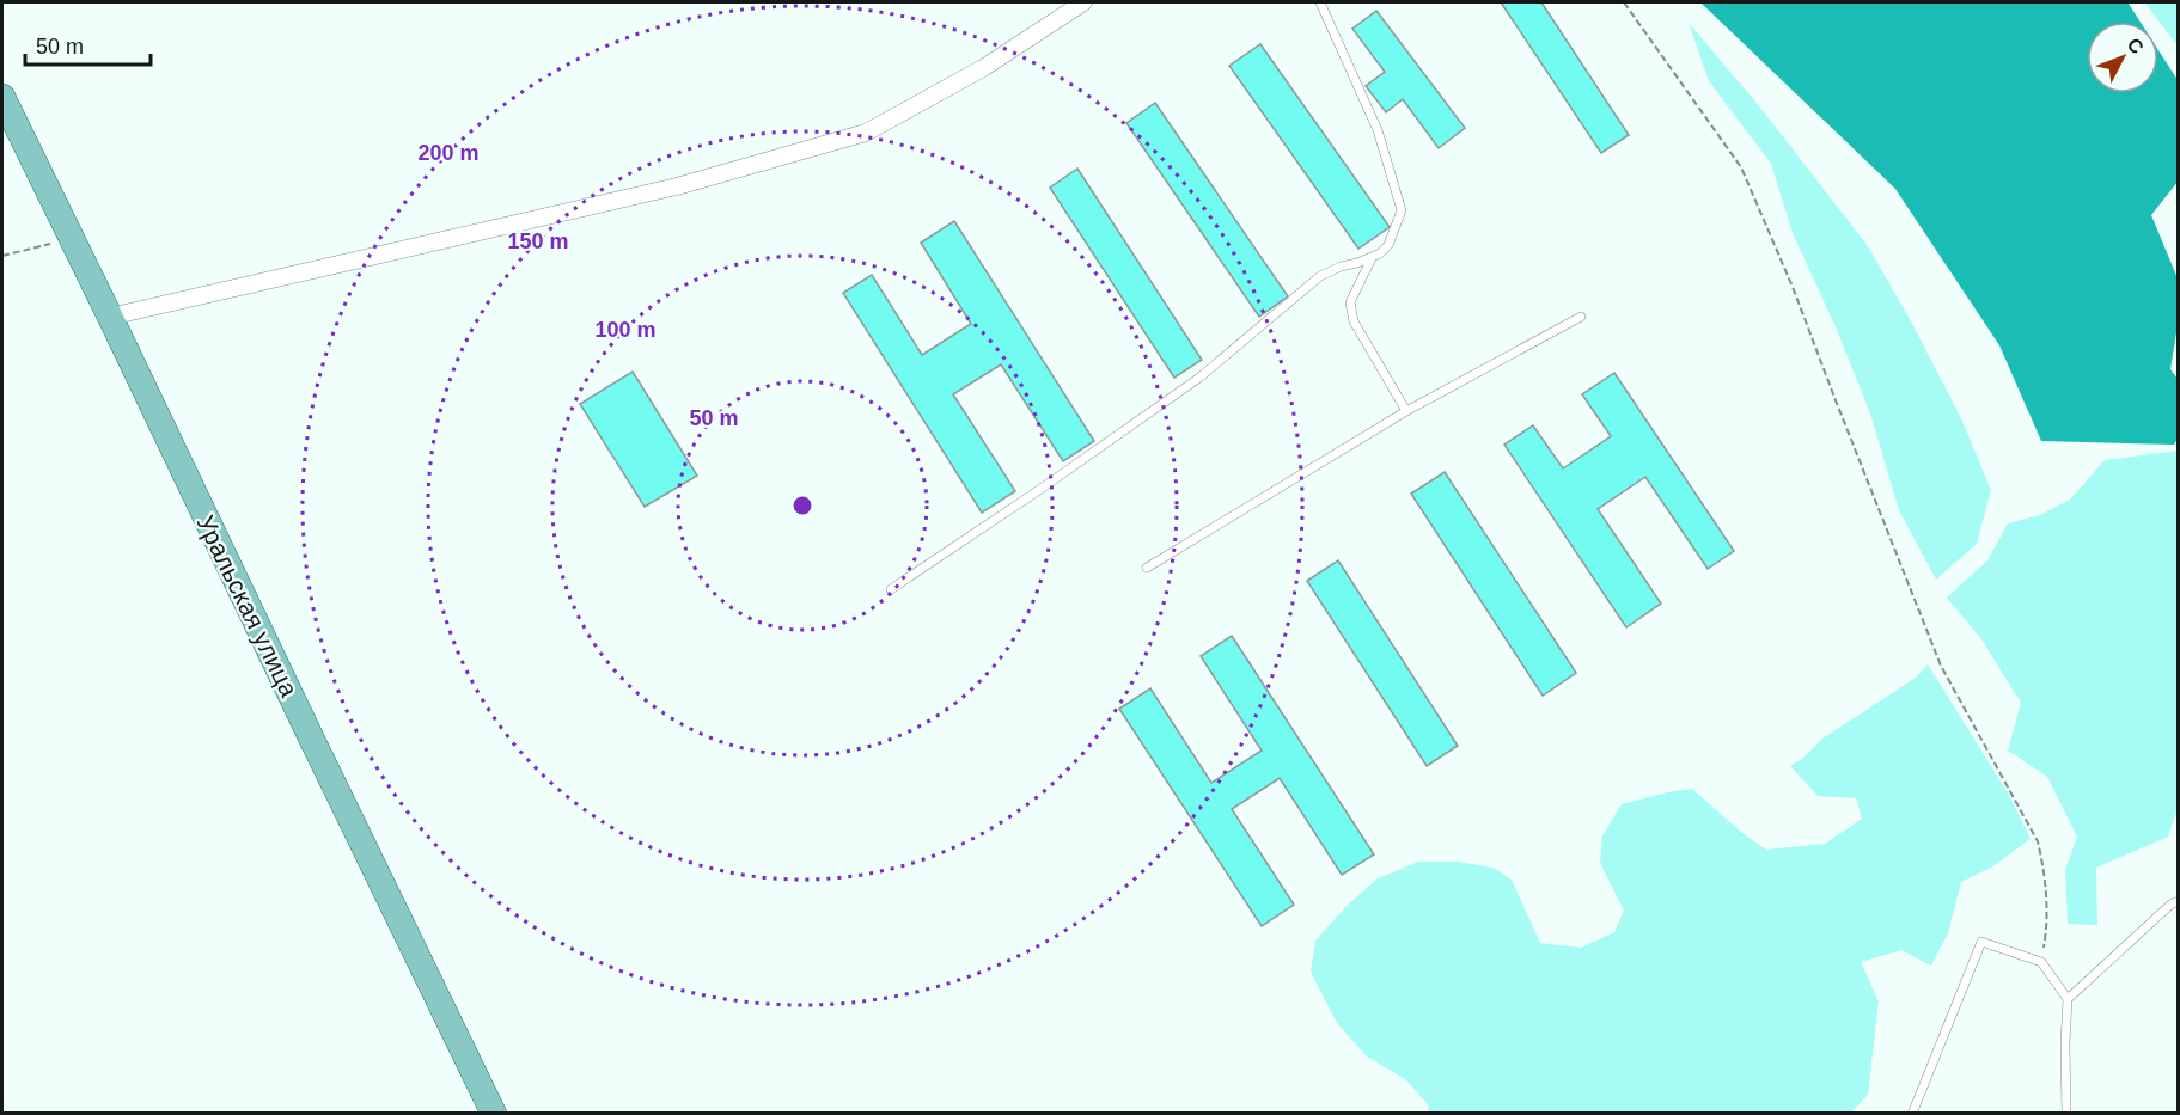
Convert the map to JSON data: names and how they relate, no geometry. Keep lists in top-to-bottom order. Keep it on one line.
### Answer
{"streets":{"main road":["Уральская улица"]},"scale_bar":"50 m","north":"top right","rings":["200 m","150 m","100 m","50 m"]}
